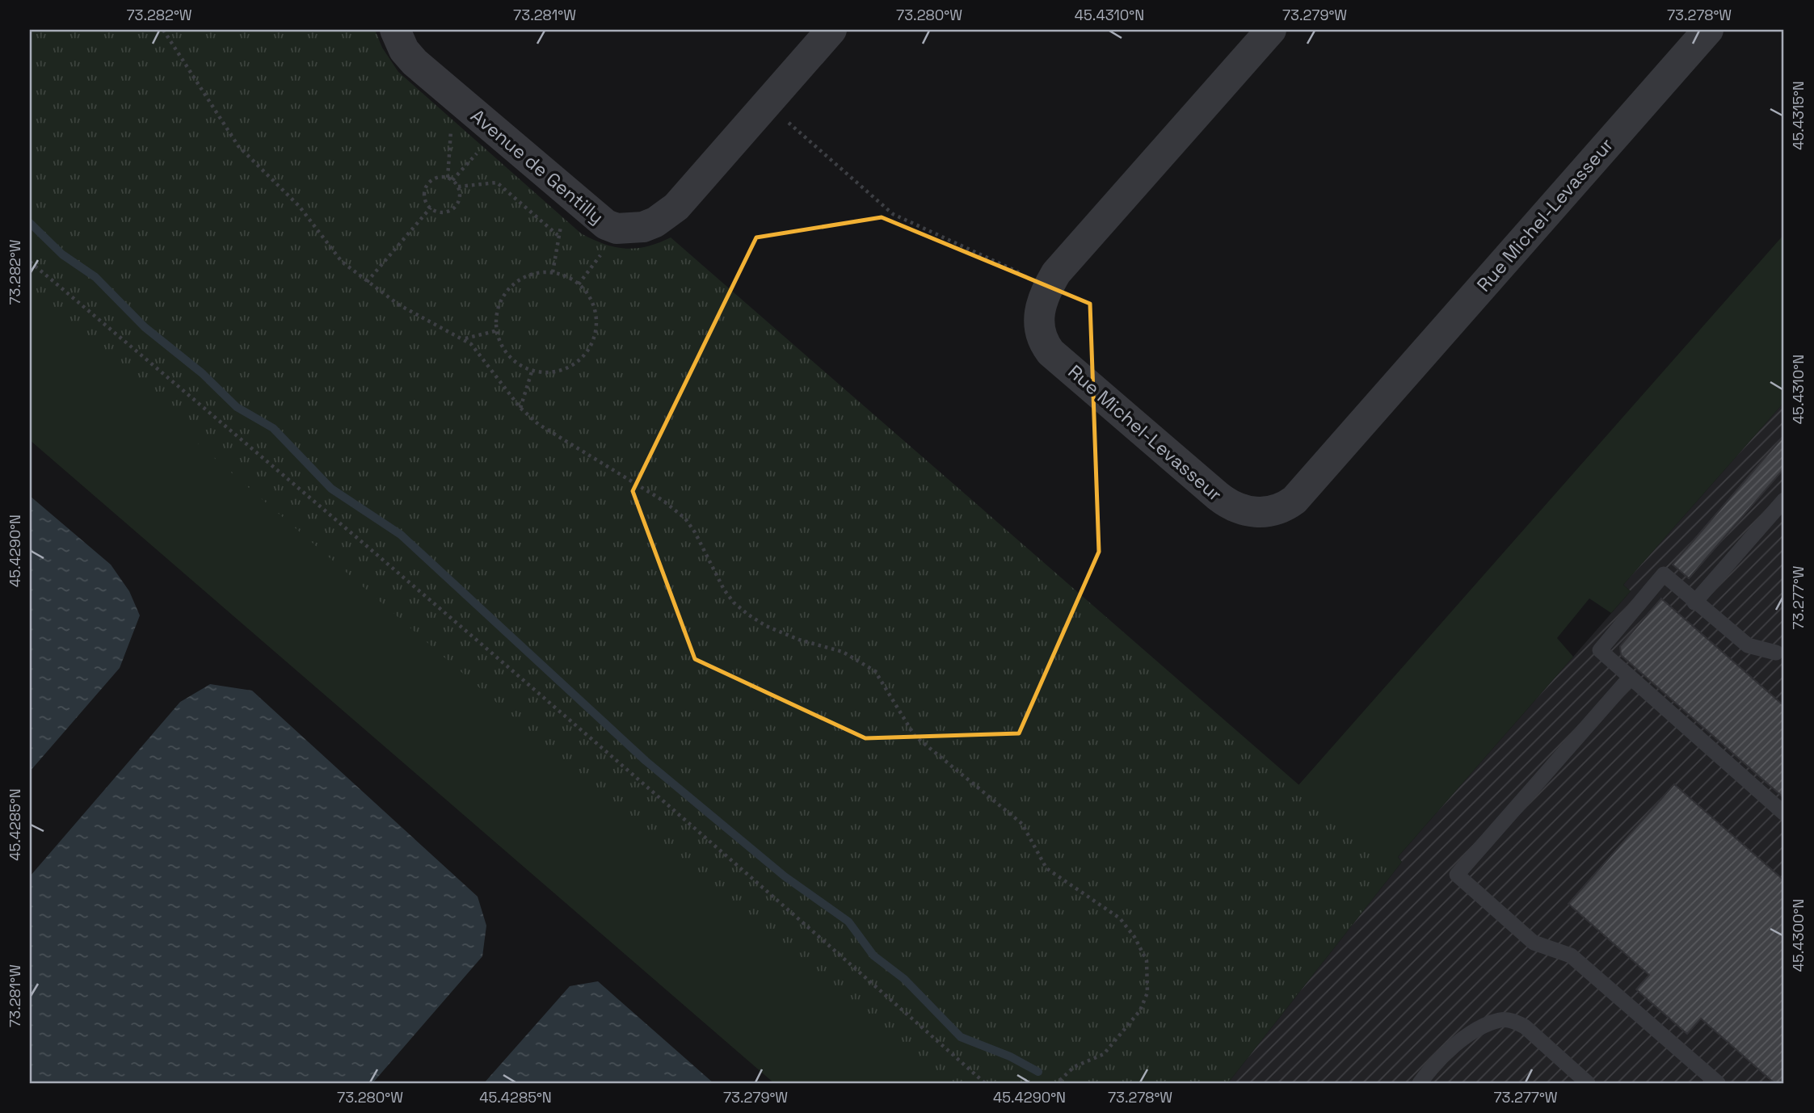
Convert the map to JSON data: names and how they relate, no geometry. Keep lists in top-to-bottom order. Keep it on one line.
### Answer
{"streets":{"street":["Avenue de Gentilly","Rue Michel-Levasseur"]},"coordinates":["73.282°W","73.281°W","73.280°W","45.4310°N","73.279°W","73.278°W","45.4315°N","45.4290°N","73.277°W","45.4285°N","45.4300°N"]}
